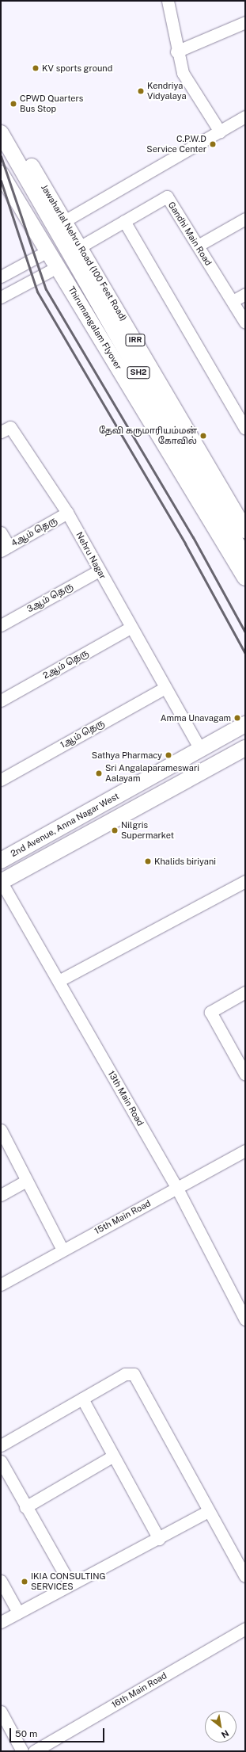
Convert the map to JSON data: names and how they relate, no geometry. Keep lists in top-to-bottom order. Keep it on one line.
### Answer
{"streets":{"main road":["Jawaharlal Nehru Road (100 Feet Road)","Thirumangalam Flyover","IRR","SH2","2nd Avenue, Anna Nagar West"],"street":["Gandhi Main Road","4ஆம் தெரு","Nehru Nagar","3ஆம் தெரு","2ஆம் தெரு","1ஆம் தெரு","13th Main Road","15th Main Road","16th Main Road"]},"crossings":[["Gandhi Main Road","Jawaharlal Nehru Road (100 Feet Road)"],["Jawaharlal Nehru Road (100 Feet Road)","Thirumangalam Flyover"],["Jawaharlal Nehru Road (100 Feet Road)","SH2"],["Thirumangalam Flyover","SH2"],["4ஆம் தெரு","Nehru Nagar"],["Nehru Nagar","3ஆம் தெரு"],["Nehru Nagar","2ஆம் தெரு"],["Nehru Nagar","1ஆம் தெரு"],["Nehru Nagar","2nd Avenue, Anna Nagar West"],["13th Main Road","15th Main Road"]],"places":["KV sports ground","Kendriya Vidyalaya","CPWD Quarters Bus Stop","C.P.W.D Service Center","தேவி கருமாரியம்மன் கோவில்","Amma Unavagam","Sathya Pharmacy","Sri Angalaparameswari Aalayam","Nilgris Supermarket","Khalids biriyani","IKIA CONSULTING SERVICES"],"scale_bar":"50 m","north":"bottom right"}
